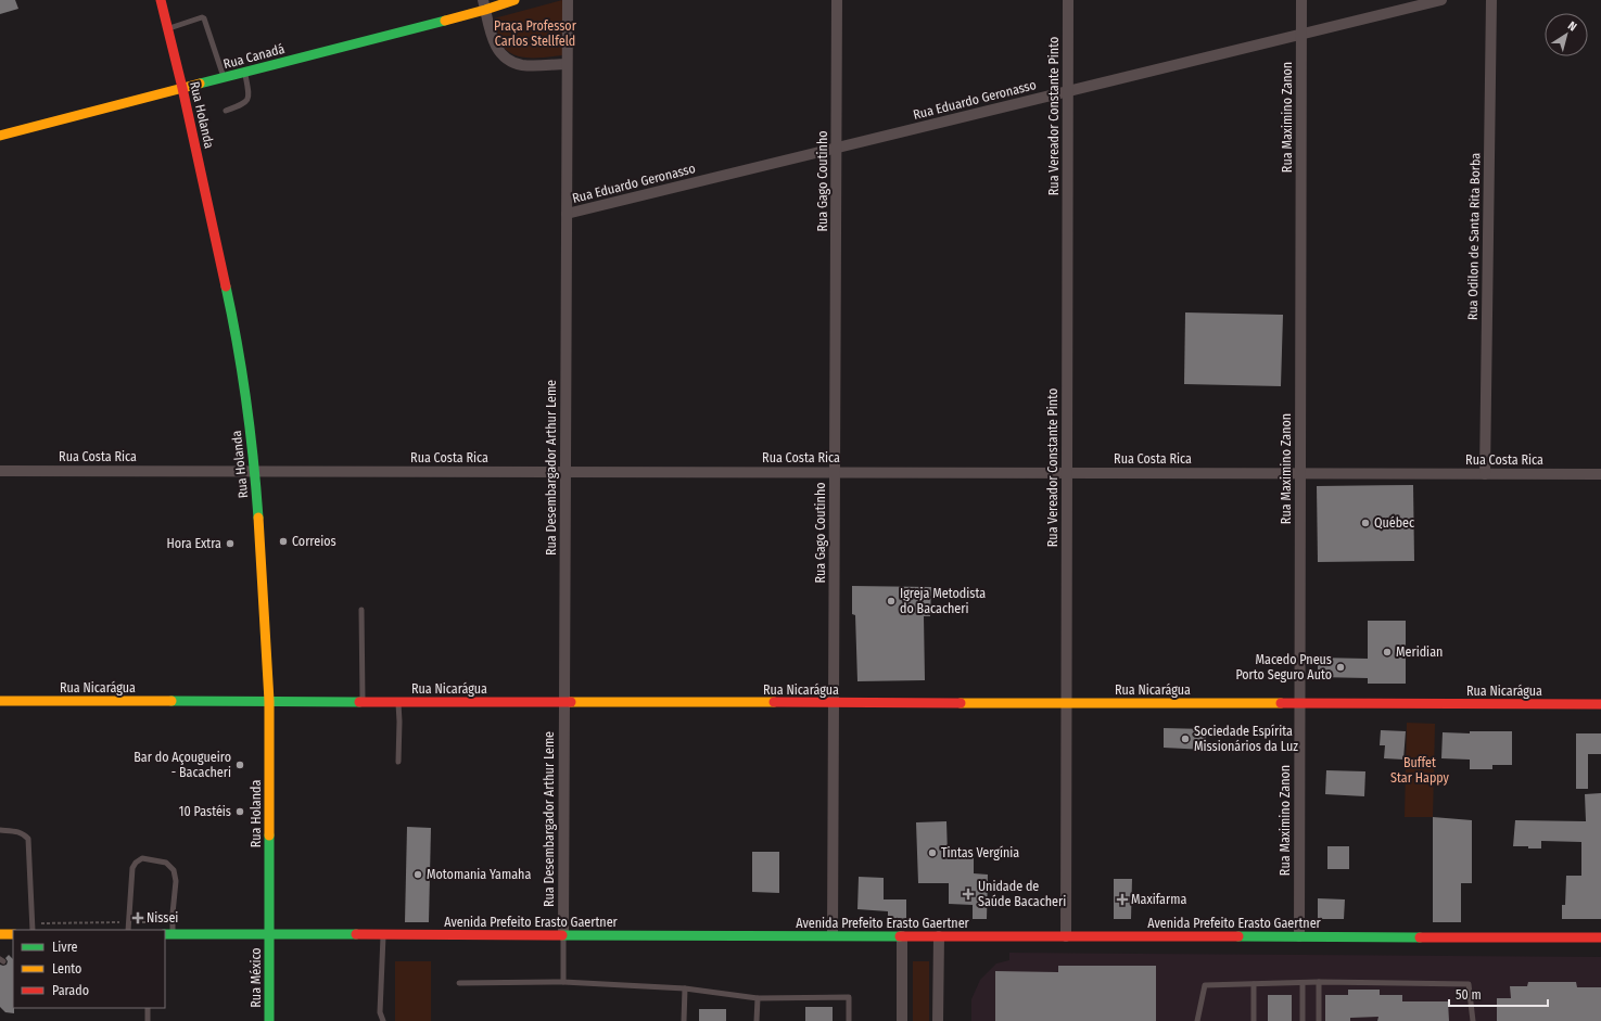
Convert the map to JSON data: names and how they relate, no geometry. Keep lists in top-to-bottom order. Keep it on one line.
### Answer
{"streets":{"main road":["Rua Canadá","Rua Holanda","Rua Nicarágua","Avenida Prefeito Erasto Gaertner","Rua México"],"street":["Rua Eduardo Geronasso","Rua Vereador Constante Pinto","Rua Maximino Zanon","Rua Gago Coutinho","Rua Odilon de Santa Rita Borba","Rua Costa Rica","Rua Desembargador Arthur Leme"]},"crossings":[["Rua Canadá","Rua Holanda"],["Rua Eduardo Geronasso","Rua Vereador Constante Pinto"],["Rua Eduardo Geronasso","Rua Maximino Zanon"],["Rua Eduardo Geronasso","Rua Gago Coutinho"],["Rua Eduardo Geronasso","Rua Desembargador Arthur Leme"],["Rua Holanda","Rua Costa Rica"],["Rua Holanda","Rua Nicarágua"],["Rua Holanda","Avenida Prefeito Erasto Gaertner"],["Rua Holanda","Rua México"],["Rua Vereador Constante Pinto","Rua Costa Rica"],["Rua Vereador Constante Pinto","Rua Nicarágua"],["Rua Vereador Constante Pinto","Avenida Prefeito Erasto Gaertner"],["Rua Maximino Zanon","Rua Costa Rica"],["Rua Maximino Zanon","Rua Nicarágua"],["Rua Maximino Zanon","Avenida Prefeito Erasto Gaertner"],["Rua Gago Coutinho","Rua Costa Rica"],["Rua Gago Coutinho","Rua Nicarágua"],["Rua Gago Coutinho","Avenida Prefeito Erasto Gaertner"],["Rua Odilon de Santa Rita Borba","Rua Costa Rica"],["Rua Costa Rica","Rua Desembargador Arthur Leme"],["Rua Desembargador Arthur Leme","Rua Nicarágua"],["Rua Desembargador Arthur Leme","Avenida Prefeito Erasto Gaertner"],["Avenida Prefeito Erasto Gaertner","Rua México"]],"parks":["Praça Professor Carlos Stellfeld","Buffet Star Happy"],"places":{"other":["Québec","Correios","Hora Extra","Igreja Metodista do Bacacheri","Meridian","Macedo Pneus Porto Seguro Auto","Sociedade Espírita Missionários da Luz","Bar do Açougueiro - Bacacheri","10 Pastéis","Tintas Vergínia","Motomania Yamaha"],"health":["Unidade de Saúde Bacacheri","Maxifarma","Nissei"]},"legend":["Livre","Lento","Parado"],"scale_bar":"50 m","north":"top right"}
